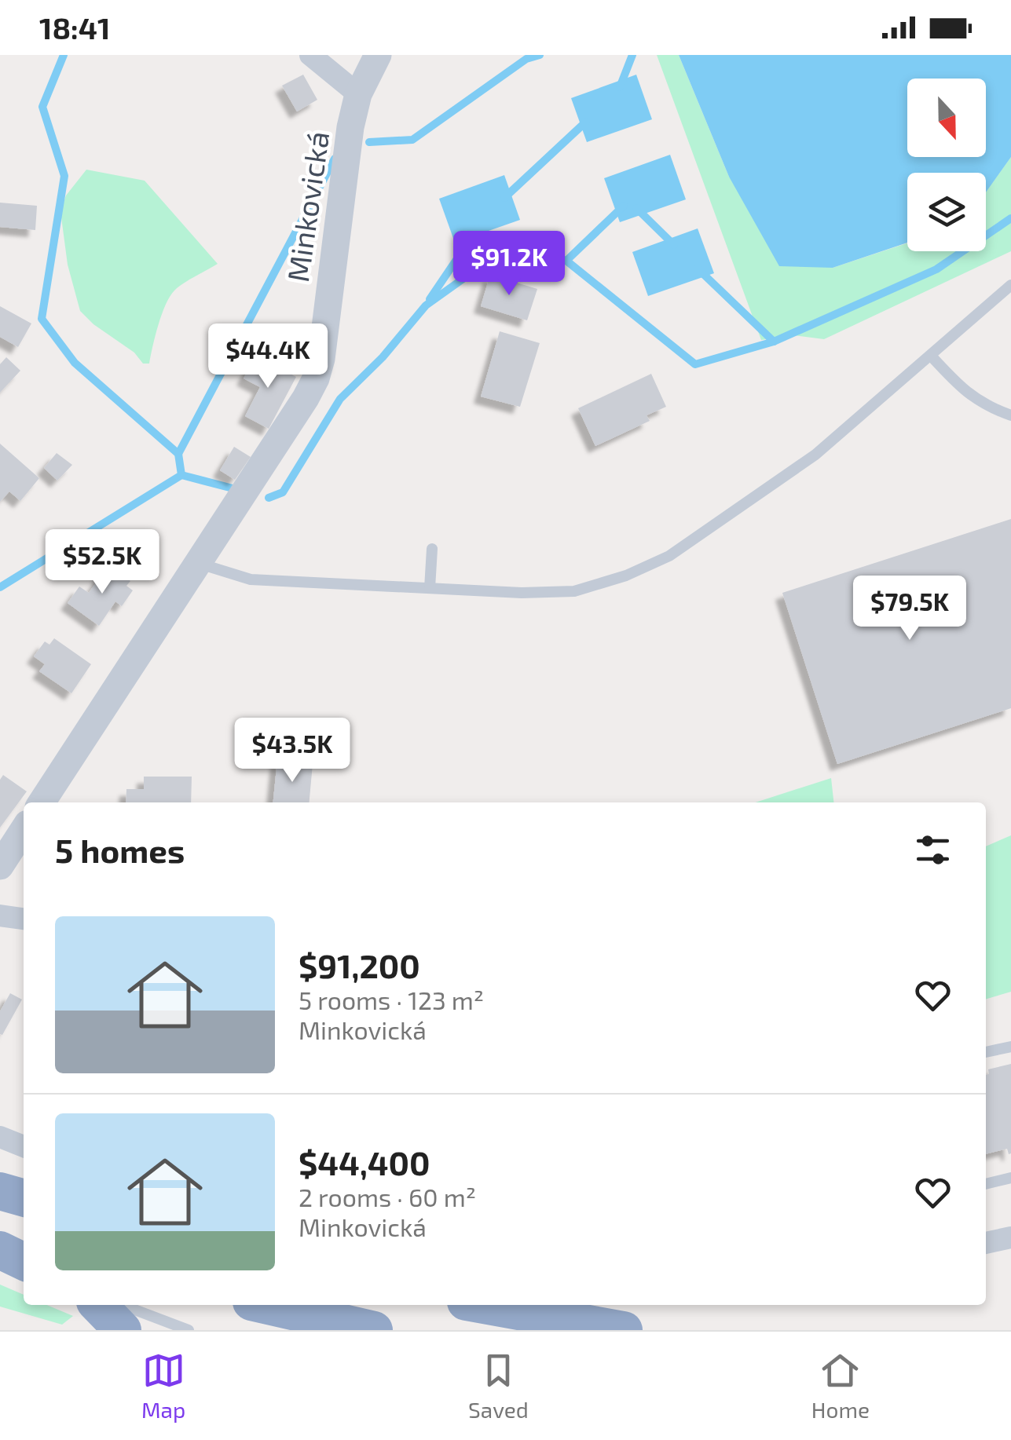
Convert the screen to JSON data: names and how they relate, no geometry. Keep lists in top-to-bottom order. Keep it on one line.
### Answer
{"streets":{"street":["Minkovická"]},"north":"bottom","page":{"status":"18:41","price":["$91.2K","$44.4K","$52.5K","$79.5K","$43.5K"],"heading":"5 homes","list":[{"name":"$91,200","note":"5 rooms · 123 m² · Minkovická"},{"name":"$44,400","note":"2 rooms · 60 m² · Minkovická"}],"tabs":["Map","Saved","Home"]}}
